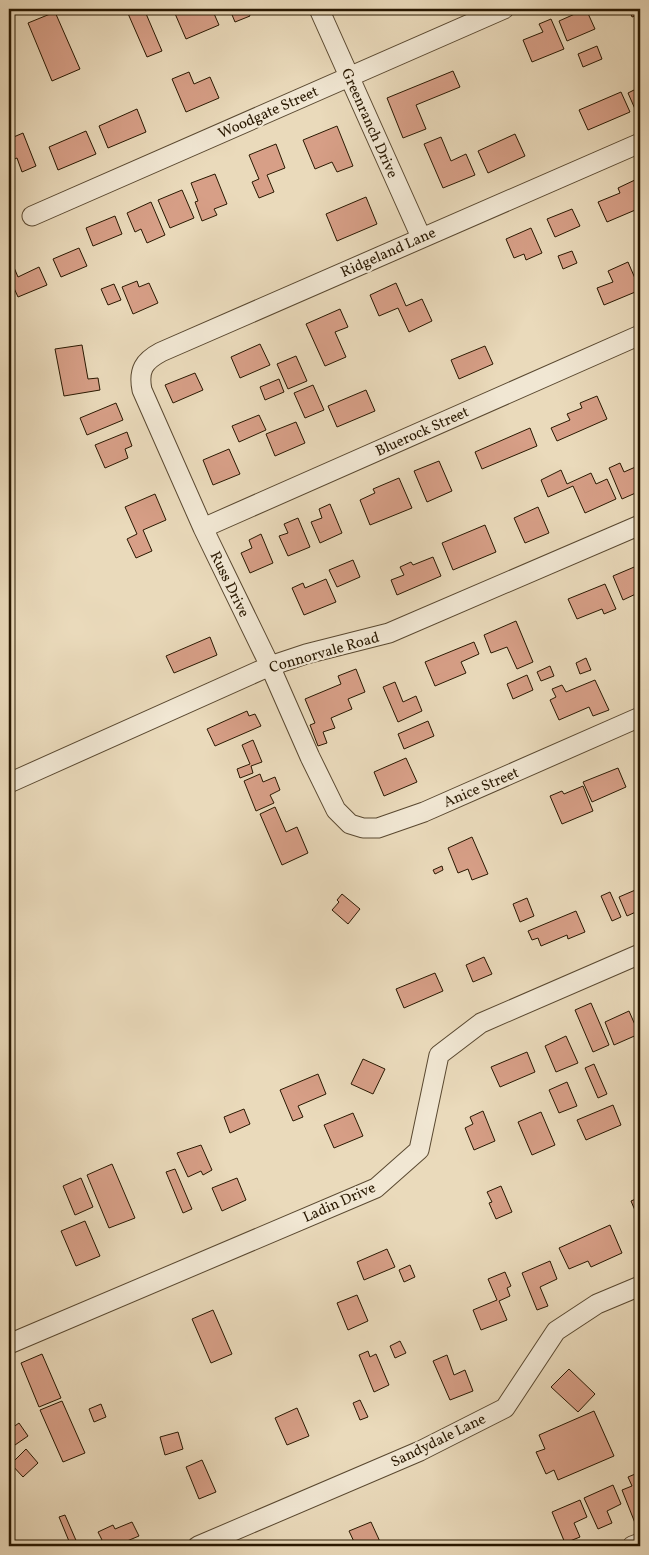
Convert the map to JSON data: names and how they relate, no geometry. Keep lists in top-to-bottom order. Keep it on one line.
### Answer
{"streets":{"street":["Woodgate Street","Greenranch Drive","Ridgeland Lane","Bluerock Street","Russ Drive","Connorvale Road","Anice Street","Ladin Drive","Sandydale Lane"]},"crossings":[["Woodgate Street","Greenranch Drive"],["Greenranch Drive","Ridgeland Lane"],["Ridgeland Lane","Russ Drive"],["Bluerock Street","Russ Drive"],["Russ Drive","Connorvale Road"],["Russ Drive","Anice Street"]]}
